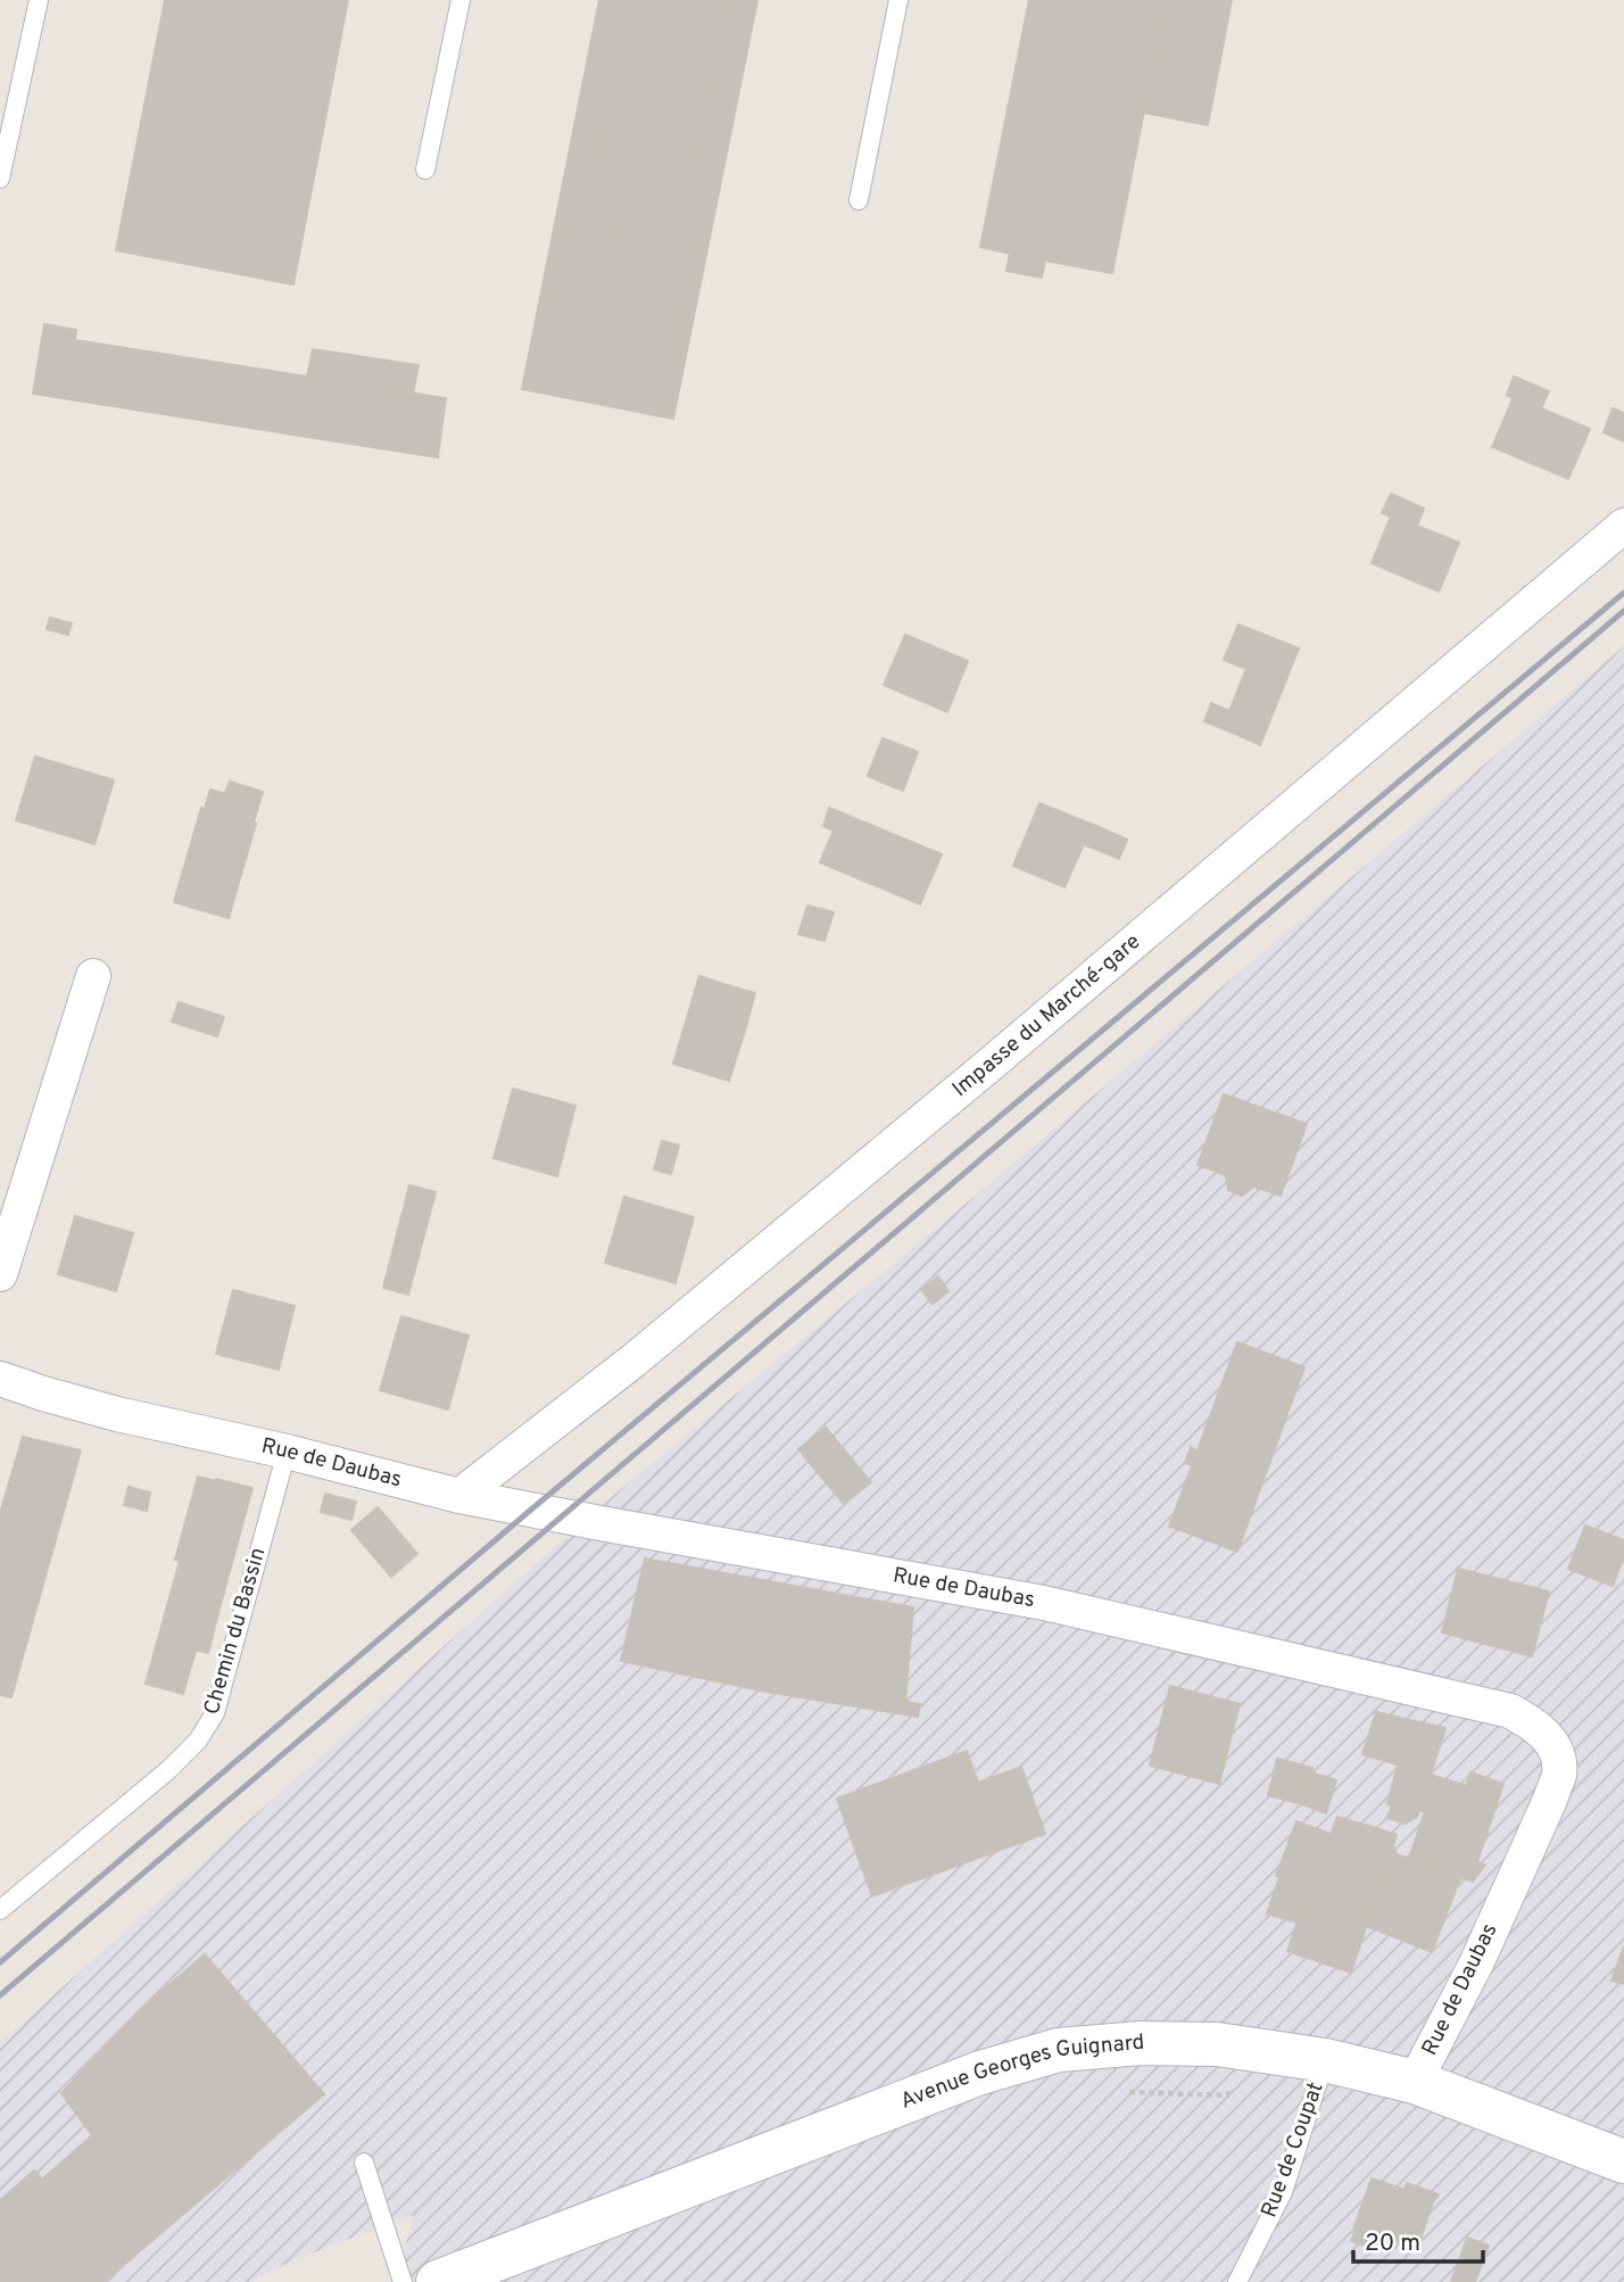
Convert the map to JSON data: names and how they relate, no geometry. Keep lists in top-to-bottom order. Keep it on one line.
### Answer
{"streets":{"street":["Impasse du Marché-gare","Rue de Daubas","Avenue Georges Guignard"],"lane":["Chemin du Bassin","Rue de Coupat"]},"crossings":[["Impasse du Marché-gare","Rue de Daubas"],["Rue de Daubas","Chemin du Bassin"],["Rue de Daubas","Avenue Georges Guignard"],["Avenue Georges Guignard","Rue de Coupat"]],"scale_bar":"20 m"}
